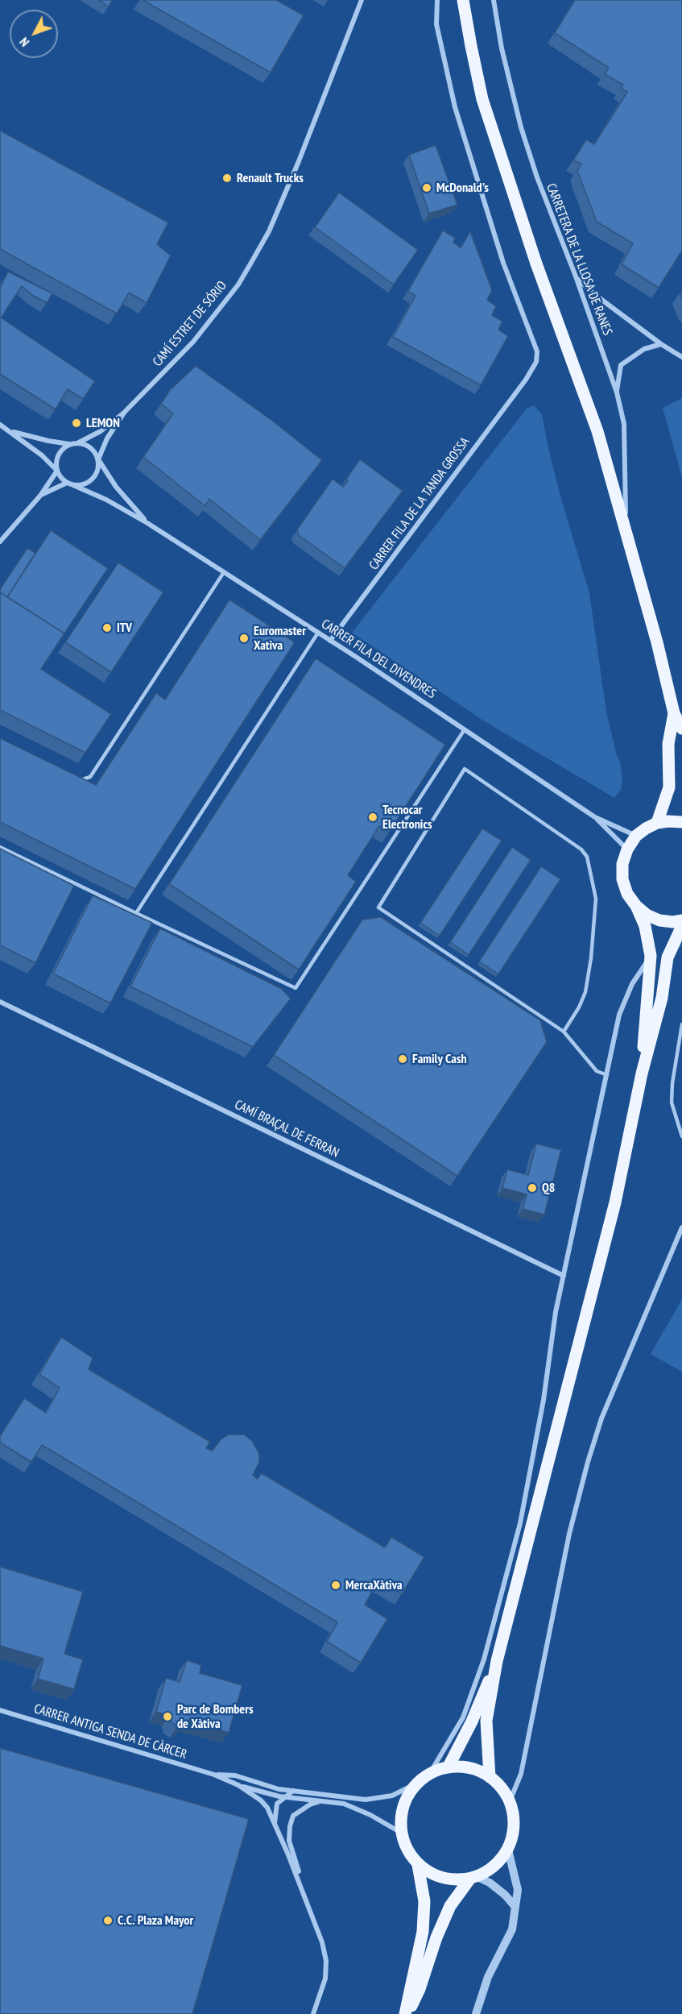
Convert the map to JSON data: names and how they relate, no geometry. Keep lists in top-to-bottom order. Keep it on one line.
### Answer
{"streets":{"street":["CARRETERA DE LA LLOSA DE RANES","CAMÍ ESTRET DE SÓRIO","CARRER FILA DE LA TANDA GROSSA","CARRER FILA DEL DIVENDRES","CAMÍ BRAÇAL DE FERRAN","CARRER ANTIGA SENDA DE CÀRCER"]},"crossings":[["CAMÍ ESTRET DE SÓRIO","CARRER FILA DEL DIVENDRES"],["CARRER FILA DE LA TANDA GROSSA","CARRER FILA DEL DIVENDRES"]],"places":["Renault Trucks","McDonald's","LEMON","ITV","Euromaster Xativa","Tecnocar Electronics","Family Cash","Q8","MercaXàtiva","Parc de Bombers de Xàtiva","C.C. Plaza Mayor"],"north":"bottom left"}
